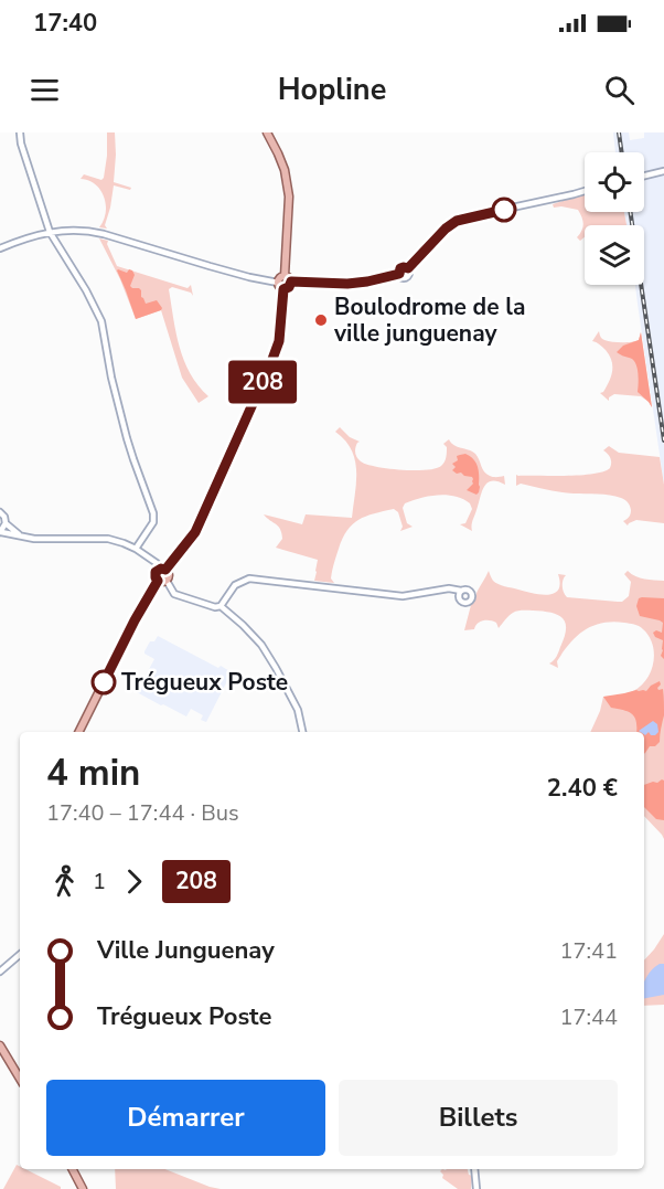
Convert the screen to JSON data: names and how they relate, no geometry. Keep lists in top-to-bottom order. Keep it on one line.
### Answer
{"places":["Boulodrome de la ville junguenay","Trégueux Poste"],"lines":["bus line 208"],"page":{"status":"17:40","header":"Hopline","on_map":"208","heading":["4 min","17:40 – 17:44 · Bus","2.40 €"],"legs":["1","208"],"list":[{"name":"Ville Junguenay","value":"17:41"},{"name":"Trégueux Poste","value":"17:44"}],"buttons":["Démarrer","Billets"]}}
